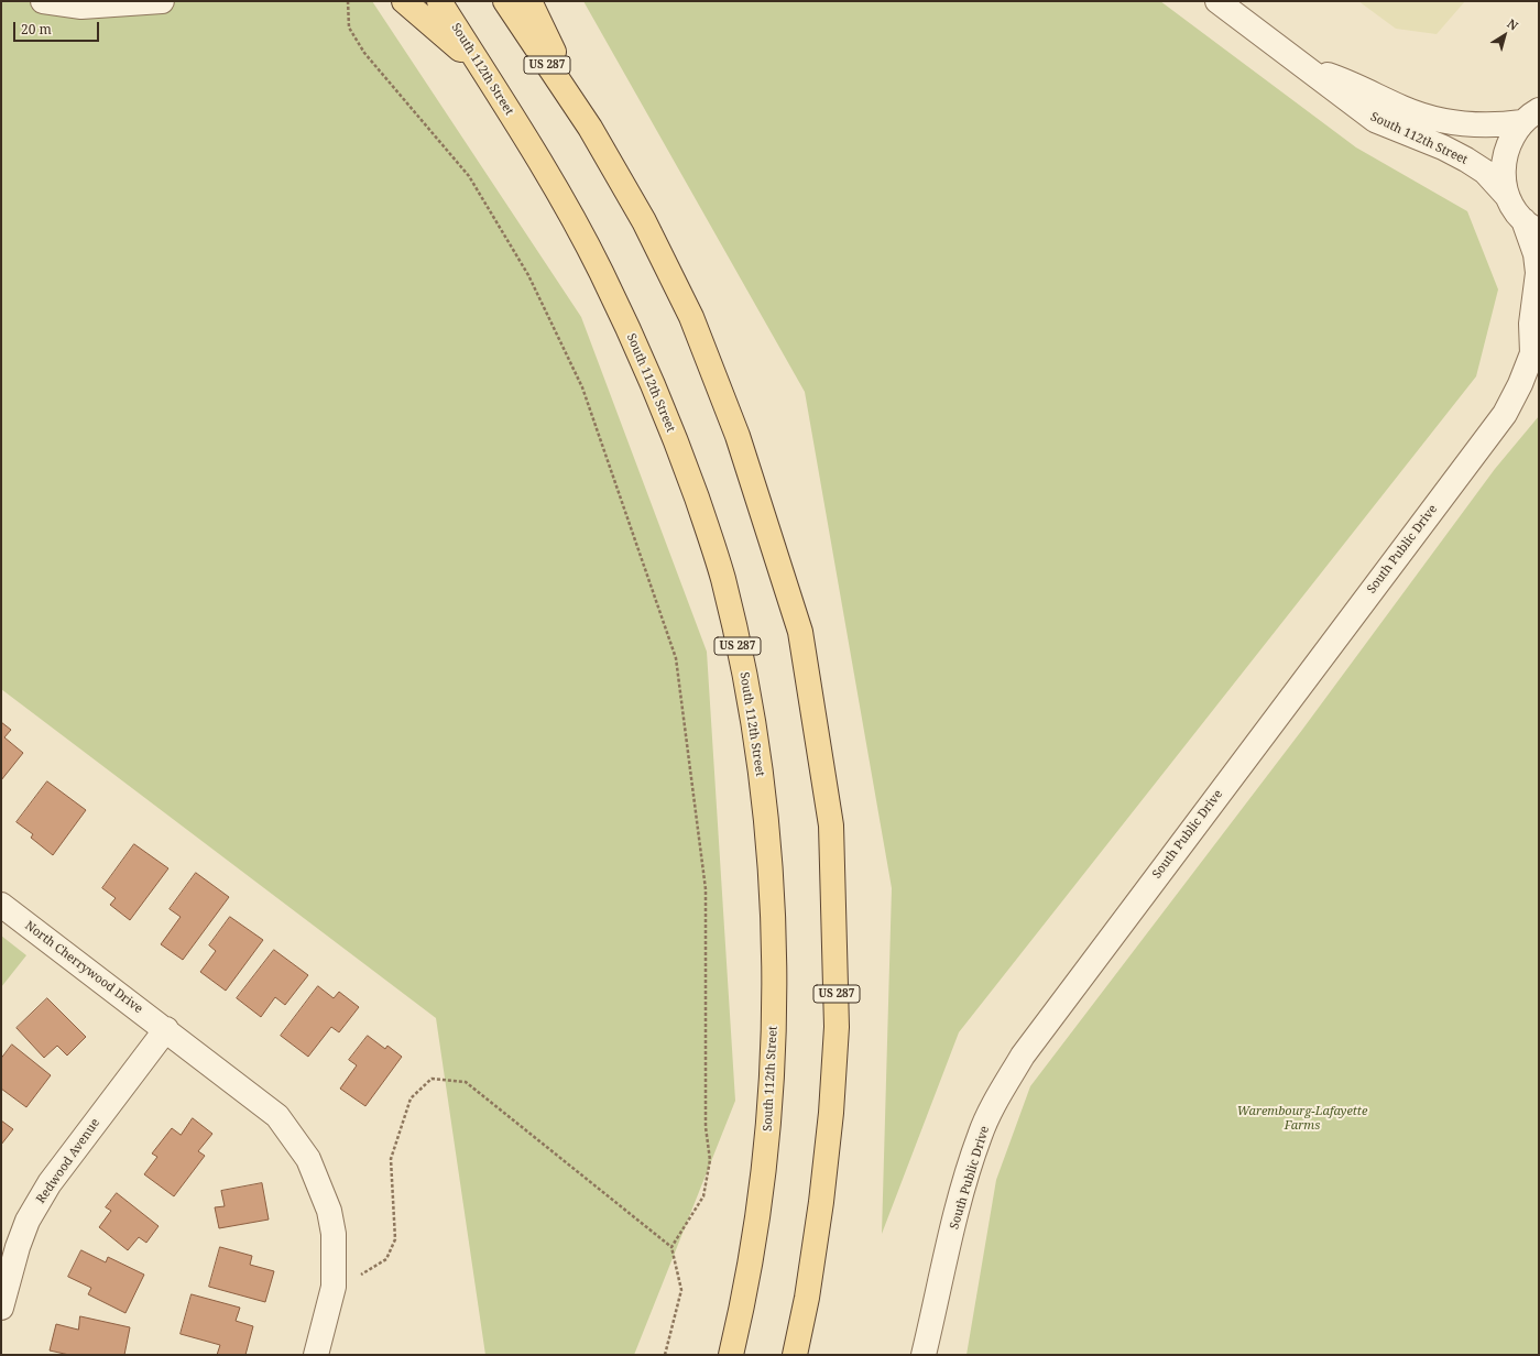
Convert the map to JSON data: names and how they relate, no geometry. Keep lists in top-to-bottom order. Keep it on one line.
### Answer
{"streets":{"main road":["US 287","South 112th Street"],"street":["South Public Drive","North Cherrywood Drive","Redwood Avenue"]},"crossings":[["North Cherrywood Drive","Redwood Avenue"]],"parks":["Warembourg-Lafayette Farms"],"scale_bar":"20 m","north":"top right"}
